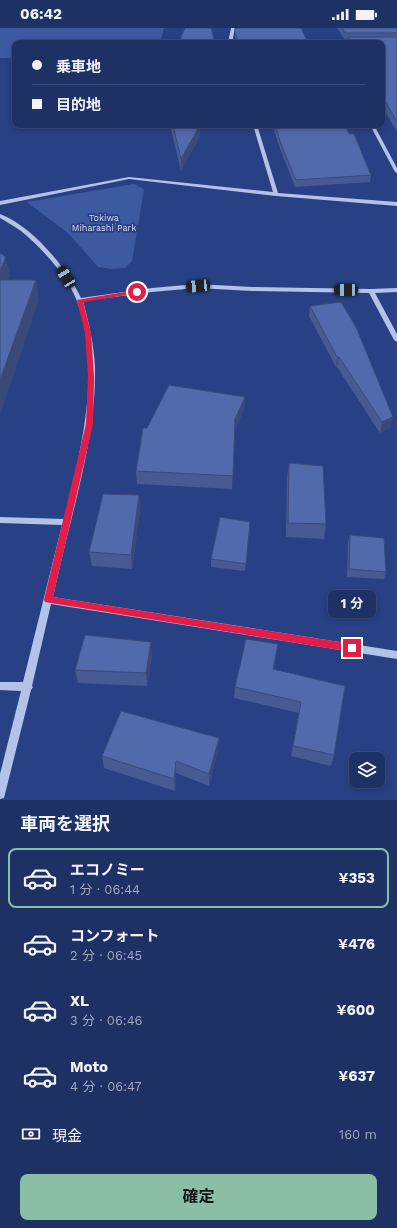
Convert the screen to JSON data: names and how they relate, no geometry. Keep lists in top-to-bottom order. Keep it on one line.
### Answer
{"parks":["Tokiwa Miharashi Park"],"page":{"status":"06:42","banner":["乗車地","目的地"],"bubble":"1 分","heading":"車両を選択","list":[{"name":"エコノミー","note":"1 分 · 06:44","value":"¥353"},{"name":"コンフォート","note":"2 分 · 06:45","value":"¥476"},{"name":"XL","note":"3 分 · 06:46","value":"¥600"},{"name":"Moto","note":"4 分 · 06:47","value":"¥637"}],"pay":["現金","160 m"],"buttons":"確定"}}
